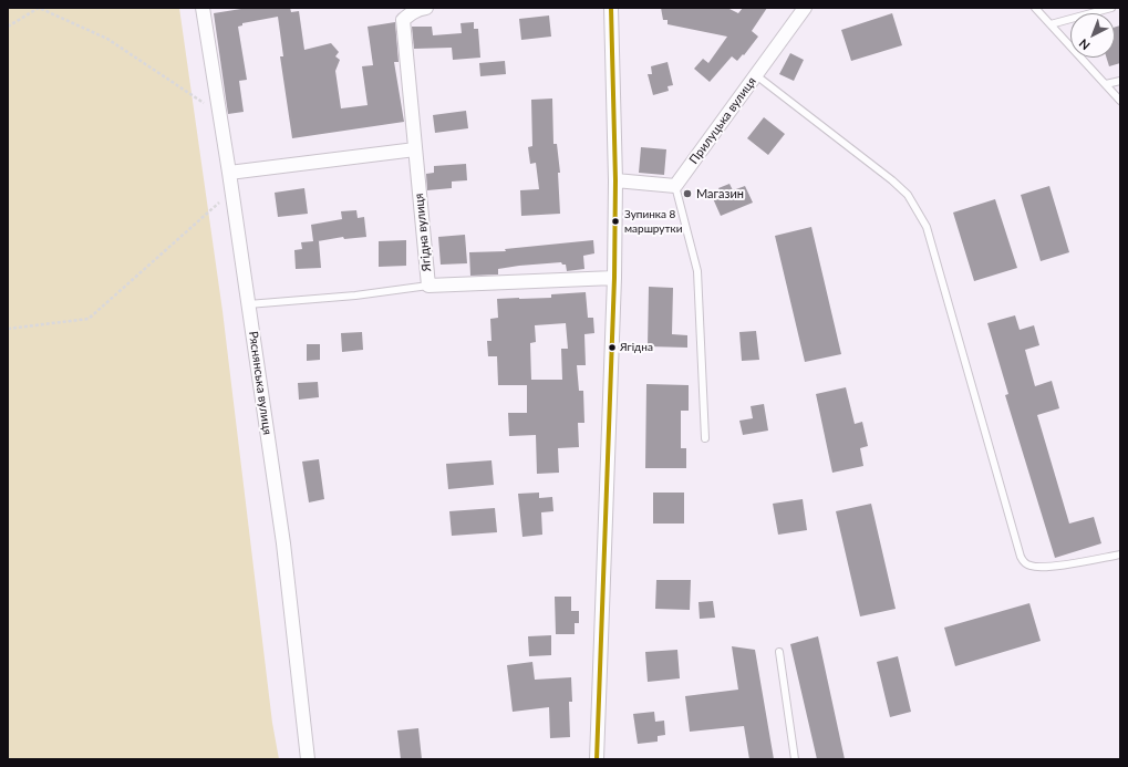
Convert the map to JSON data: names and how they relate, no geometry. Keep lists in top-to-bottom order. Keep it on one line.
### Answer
{"streets":{"street":["Прилуцька вулиця","Ягідна вулиця","Ряснянська вулиця"]},"places":["Магазин","Зупинка 8 маршрутки","Ягідна"],"north":"bottom left"}
